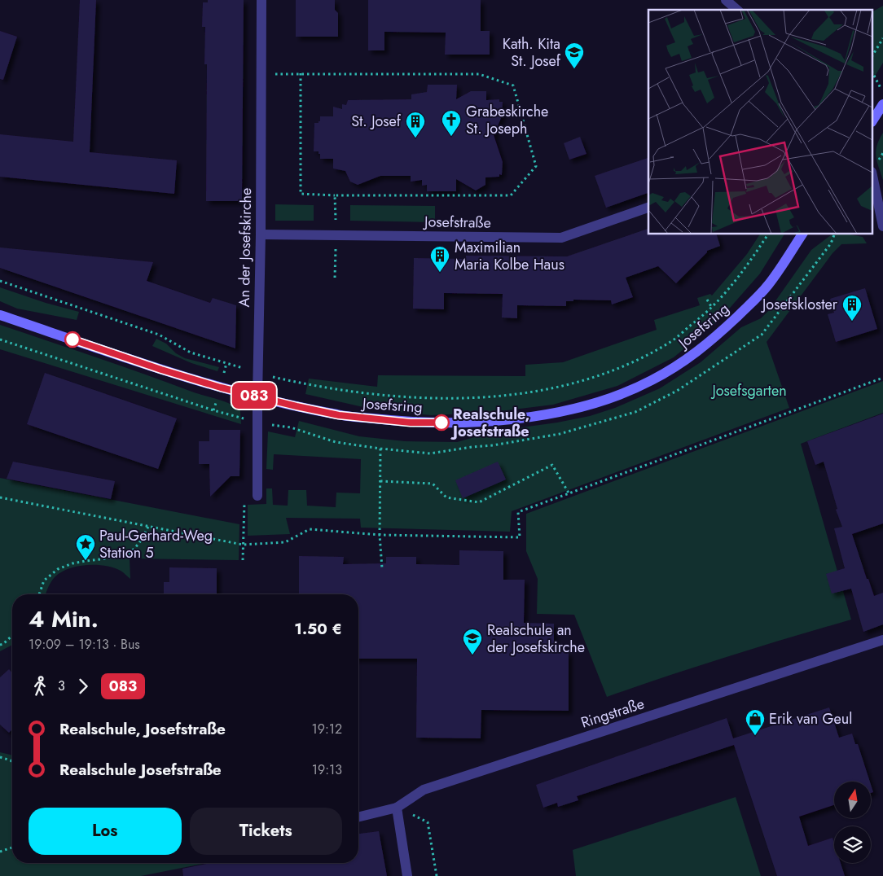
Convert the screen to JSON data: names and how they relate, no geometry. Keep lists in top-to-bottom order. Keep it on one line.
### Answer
{"streets":{"main road":["Josefsring"],"street":["Josefstraße","An der Josefskirche","Ringstraße"]},"crossings":[["Josefstraße","An der Josefskirche"],["An der Josefskirche","Josefsring"]],"parks":["Josefsgarten"],"places":{"school or university":["Kath. Kita St. Josef","Realschule an der Josefskirche"],"church":["Grabeskirche St. Joseph"],"building":["St. Josef","Maximilian Maria Kolbe Haus","Josefskloster"],"other":["Realschule, Josefstraße"],"place":["Paul-Gerhard-Weg Station 5"],"shop":["Erik van Geul"]},"lines":["bus line 083"],"north":"top","page":{"on_map":"083","heading":["4 Min.","19:09 – 19:13 · Bus","1.50 €"],"legs":["3","083"],"list":[{"name":"Realschule, Josefstraße","value":"19:12"},{"name":"Realschule Josefstraße","value":"19:13"}],"buttons":["Los","Tickets"]}}
